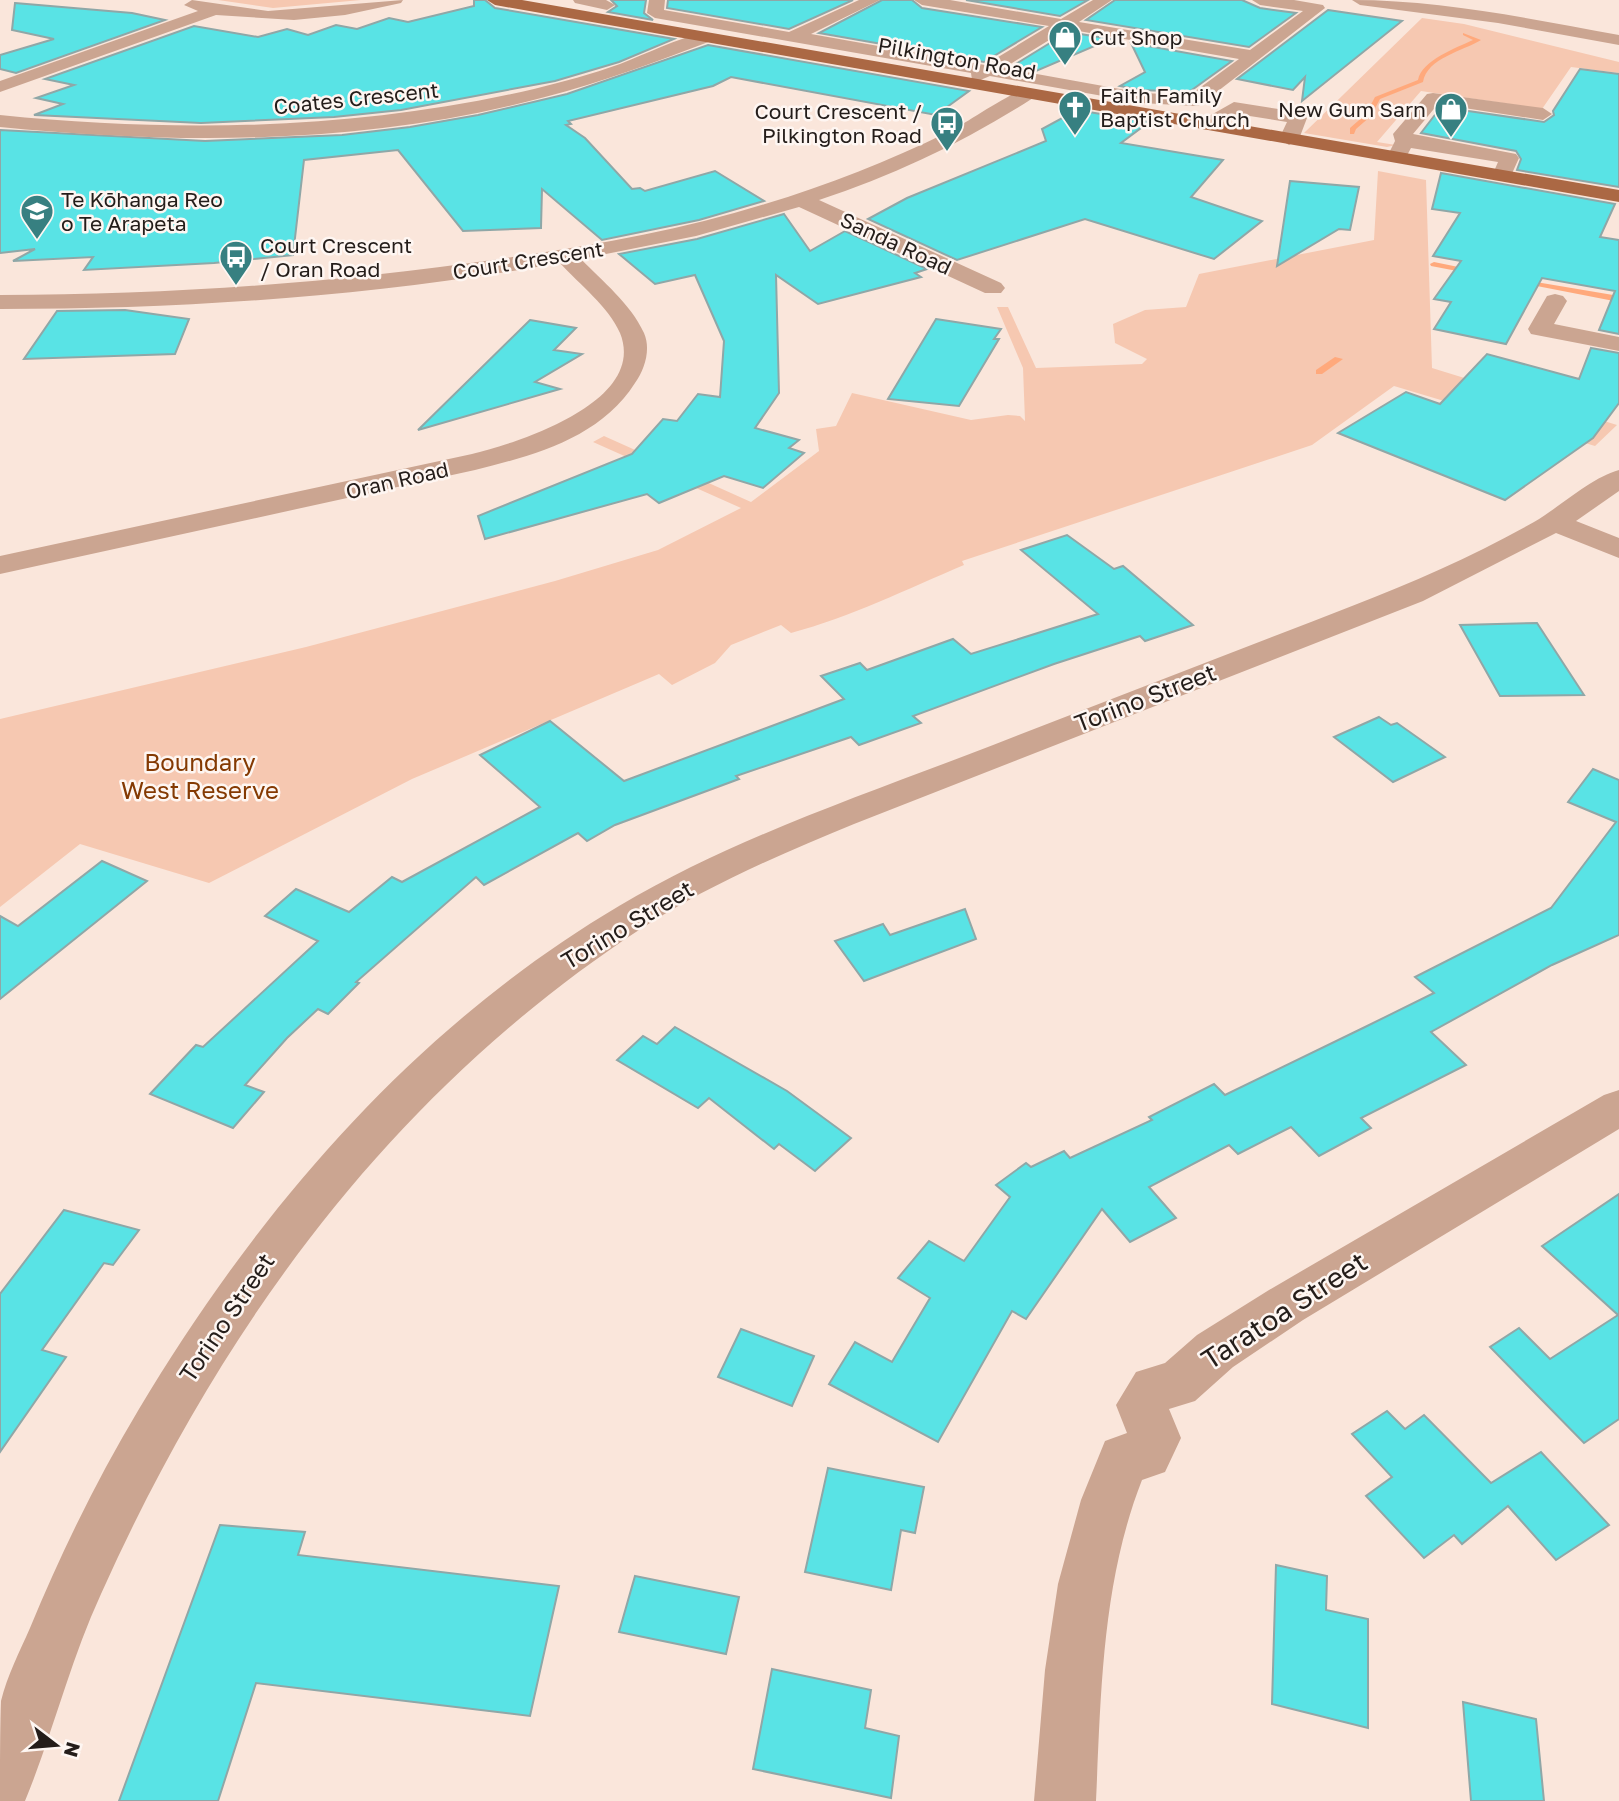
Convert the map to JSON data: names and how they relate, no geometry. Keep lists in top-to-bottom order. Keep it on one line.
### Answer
{"streets":{"main road":["Pilkington Road"],"street":["Coates Crescent","Sanda Road","Court Crescent","Oran Road","Torino Street","Taratoa Street"]},"crossings":[["Pilkington Road","Coates Crescent"],["Pilkington Road","Court Crescent"],["Sanda Road","Court Crescent"],["Court Crescent","Oran Road"]],"parks":["Boundary West Reserve"],"places":{"shop":["Cut Shop","New Gum Sarn"],"church":["Faith Family Baptist Church"],"bus stop":["Court Crescent / Pilkington Road","Court Crescent / Oran Road"],"school or university":["Te Kōhanga Reo o Te Arapeta"]},"north":"right"}
